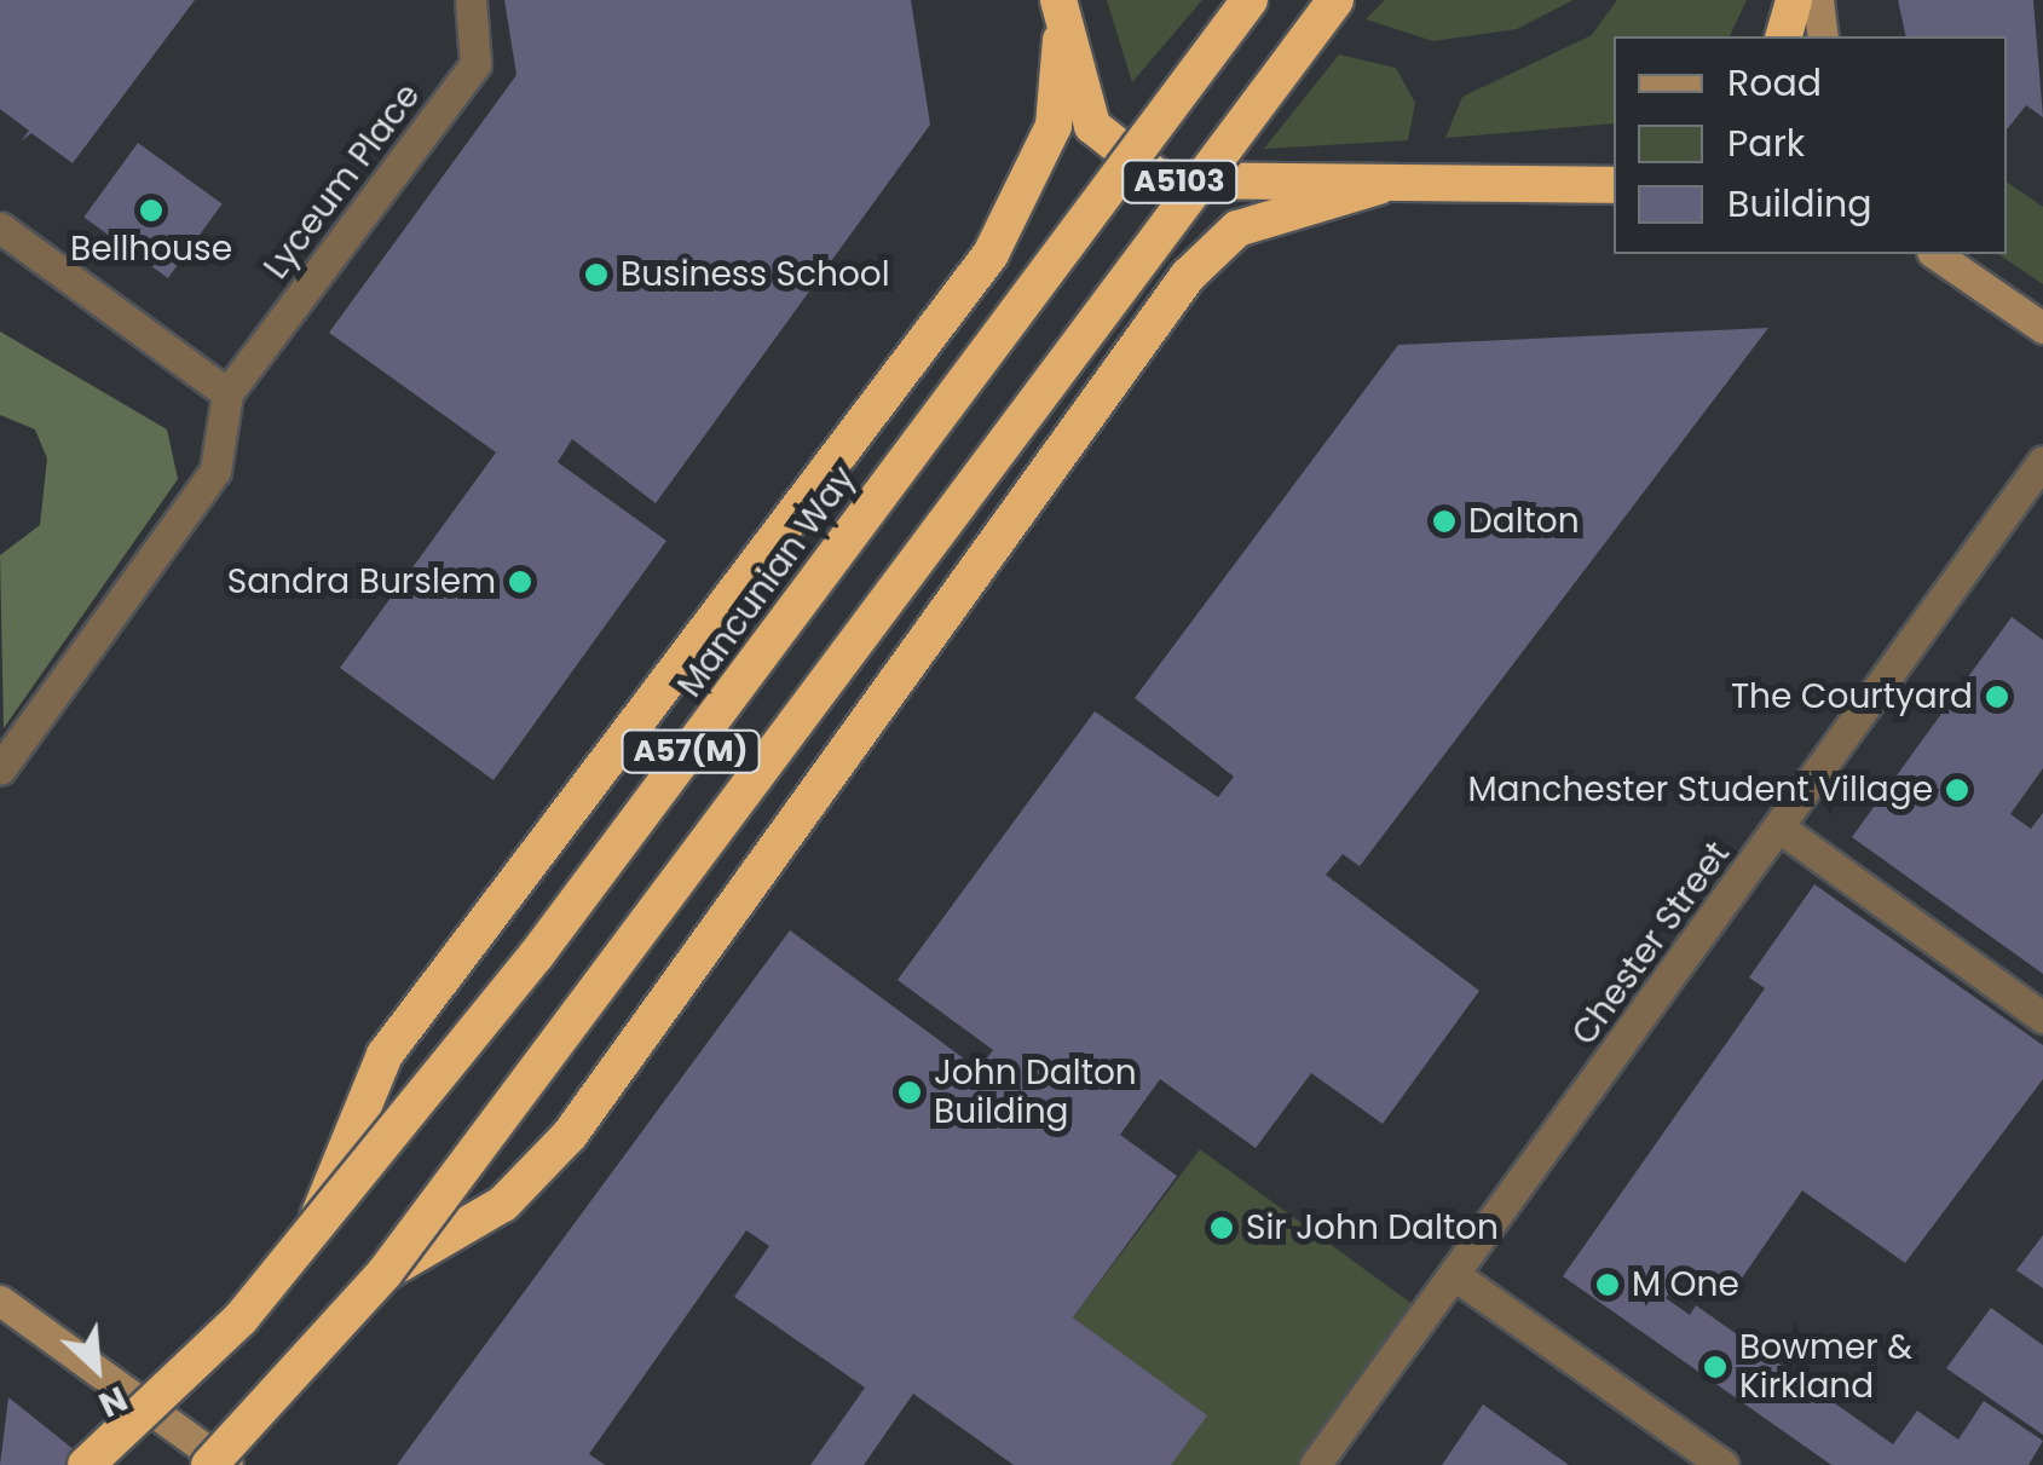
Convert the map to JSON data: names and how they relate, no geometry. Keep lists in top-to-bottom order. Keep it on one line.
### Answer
{"streets":{"highway":["A5103","Mancunian Way","A57(M)"],"street":["Lyceum Place","Chester Street"]},"crossings":[["A5103","A57(M)"],["Mancunian Way","A57(M)"]],"places":["Bellhouse","Business School","Dalton","Sandra Burslem","The Courtyard","Manchester Student Village","John Dalton Building","Sir John Dalton","M One","Bowmer & Kirkland"],"legend":["Road","Park","Building"],"north":"bottom right"}
